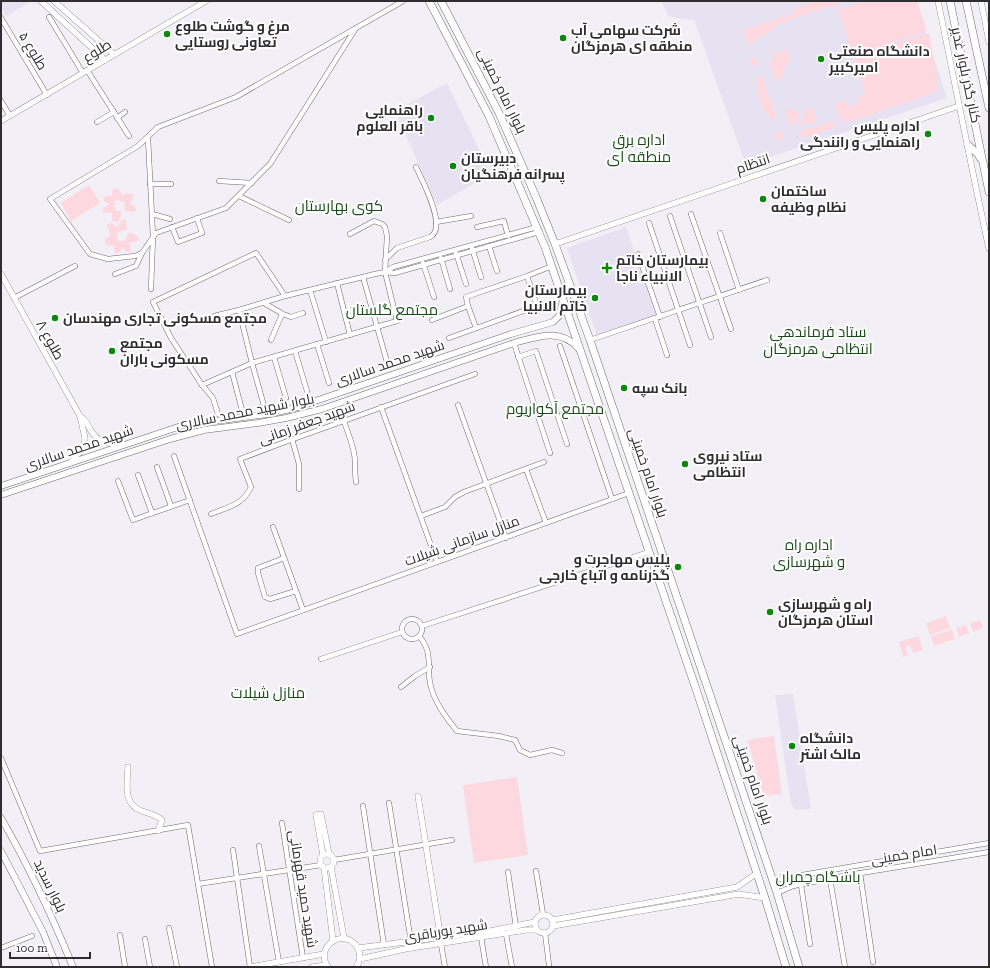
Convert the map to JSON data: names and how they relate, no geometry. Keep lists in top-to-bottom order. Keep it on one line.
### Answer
{"streets":{"main road":["بلوار امام خمینی","شهید محمد سالاری","بلوار شهید محمد سالاری","بلوار سدید"],"street":["طلوع ۵","طلوع","کنار گذر بلوار غدیر","انتظام","طلوع ۸","شهید جعفر زمانی","منازل سازمانی شیلات","امام خمینی","شهید حمید قهرمانی","شهید پورباقری"]},"crossings":[["طلوع ۵","طلوع"],["کنار گذر بلوار غدیر","انتظام"],["بلوار امام خمینی","انتظام"],["بلوار امام خمینی","شهید محمد سالاری"],["بلوار امام خمینی","بلوار شهید محمد سالاری"],["بلوار امام خمینی","منازل سازمانی شیلات"],["بلوار امام خمینی","امام خمینی"],["طلوع ۸","شهید محمد سالاری"]],"districts":["اداره برق منطقه ای","کوی بهارستان","مجتمع گلستان","ستاد فرماندهی انتظامی هرمزگان","مجتمع آکواریوم","اداره راه و شهرسازی","منازل شیلات","باشگاه چمران"],"places":{"other":["مرغ و گوشت طلوع تعاونی روستایی","شرکت سهامی آب منطقه ای هرمزگان","دانشگاه صنعتی امیرکبیر","راهنمایی باقر العلوم","اداره پلیس راهنمایی و رانندگی","دبیرستان پسرانه فرهنگیان","ساختمان نظام وظیفه","بیمارستان خاتم الانبیا","مجتمع مسکونی تجاری مهندسان","مجتمع مسکونی باران","بانک سپه","ستاد نیروی انتظامی","پلیس مهاجرت و گذرنامه و اتباع خارجى","راه و شهرسازی استان هرمزگان","دانشگاه مالک اشتر"],"health":["بیمارستان خاتم الانبیاء ناجا"]},"scale_bar":"100 m"}
